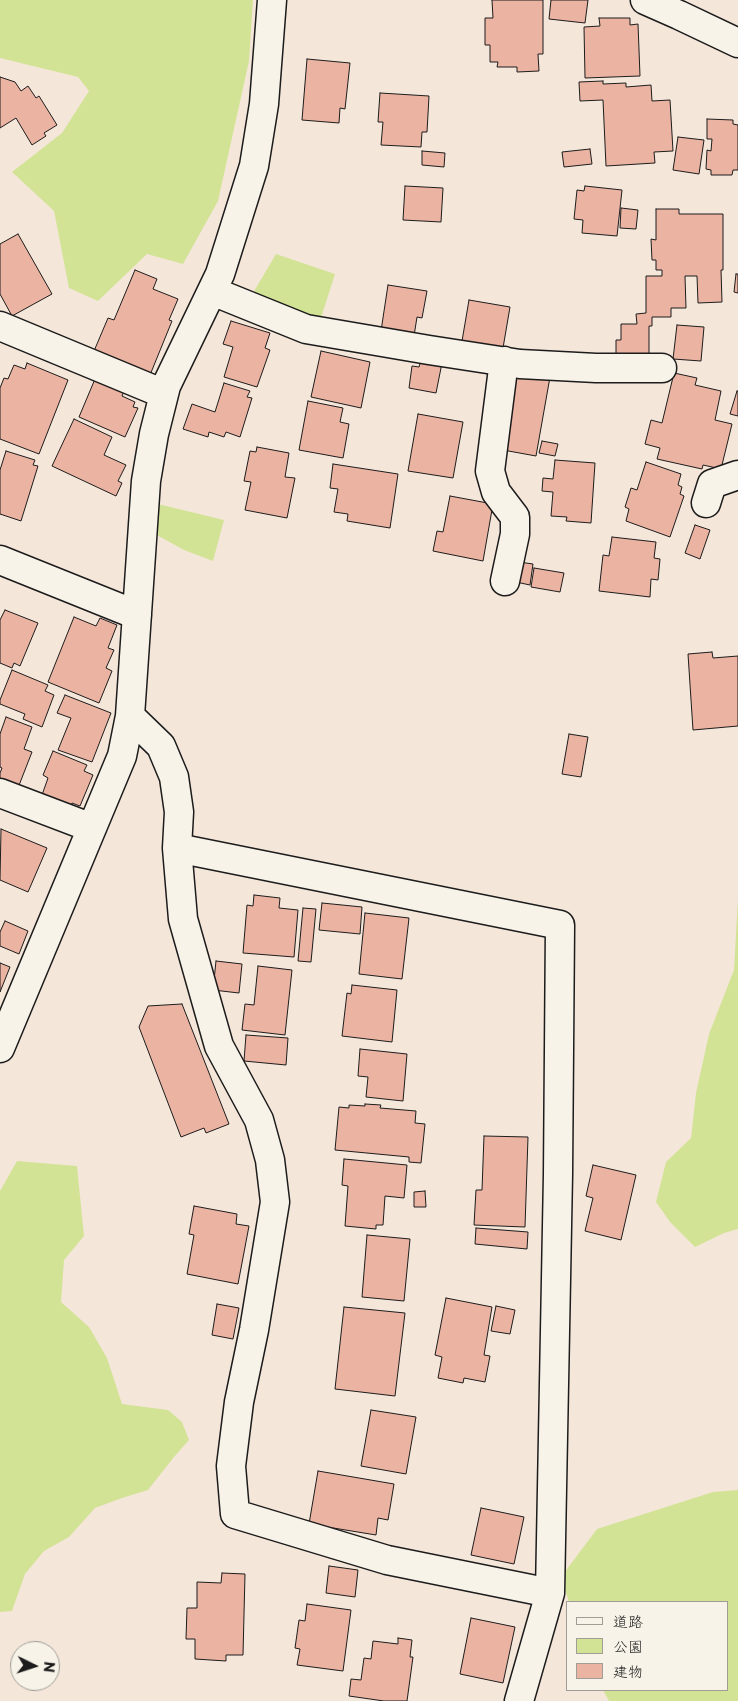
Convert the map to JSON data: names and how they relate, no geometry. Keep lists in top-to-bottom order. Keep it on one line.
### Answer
{"legend":["道路","公園","建物"],"north":"right"}
